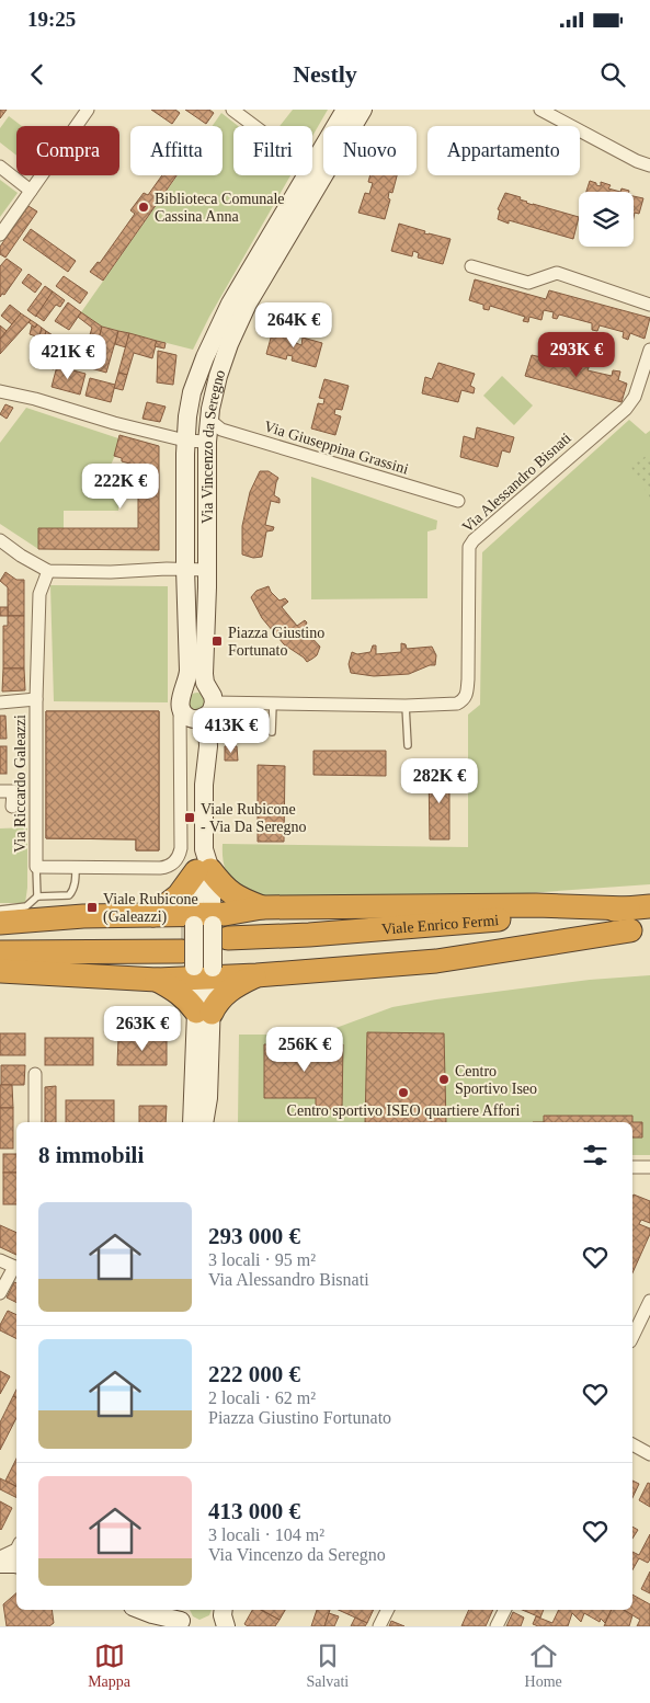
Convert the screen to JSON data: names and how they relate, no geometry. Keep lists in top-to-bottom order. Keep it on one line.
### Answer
{"streets":{"highway":["Viale Enrico Fermi"],"main road":["Via Vincenzo da Seregno"],"street":["Via Giuseppina Grassini","Via Alessandro Bisnati","Via Riccardo Galeazzi"]},"crossings":[["Via Vincenzo da Seregno","Via Giuseppina Grassini"],["Via Vincenzo da Seregno","Via Alessandro Bisnati"],["Via Vincenzo da Seregno","Via Riccardo Galeazzi"],["Via Vincenzo da Seregno","Viale Enrico Fermi"]],"places":{"other":["Biblioteca Comunale Cassina Anna","Centro Sportivo Iseo","Centro sportivo ISEO quartiere Affori"],"transit":["Piazza Giustino Fortunato","Viale Rubicone - Via Da Seregno","Viale Rubicone (Galeazzi)"]},"page":{"status":"19:25","header":"Nestly","chip":["Compra","Affitta","Filtri","Nuovo","Appartamento"],"price":["264K €","293K €","421K €","222K €","413K €","282K €","263K €","256K €"],"heading":"8 immobili","list":[{"name":"293 000 €","note":"3 locali · 95 m² · Via Alessandro Bisnati"},{"name":"222 000 €","note":"2 locali · 62 m² · Piazza Giustino Fortunato"},{"name":"413 000 €","note":"3 locali · 104 m² · Via Vincenzo da Seregno"}],"tabs":["Mappa","Salvati","Home"]}}
